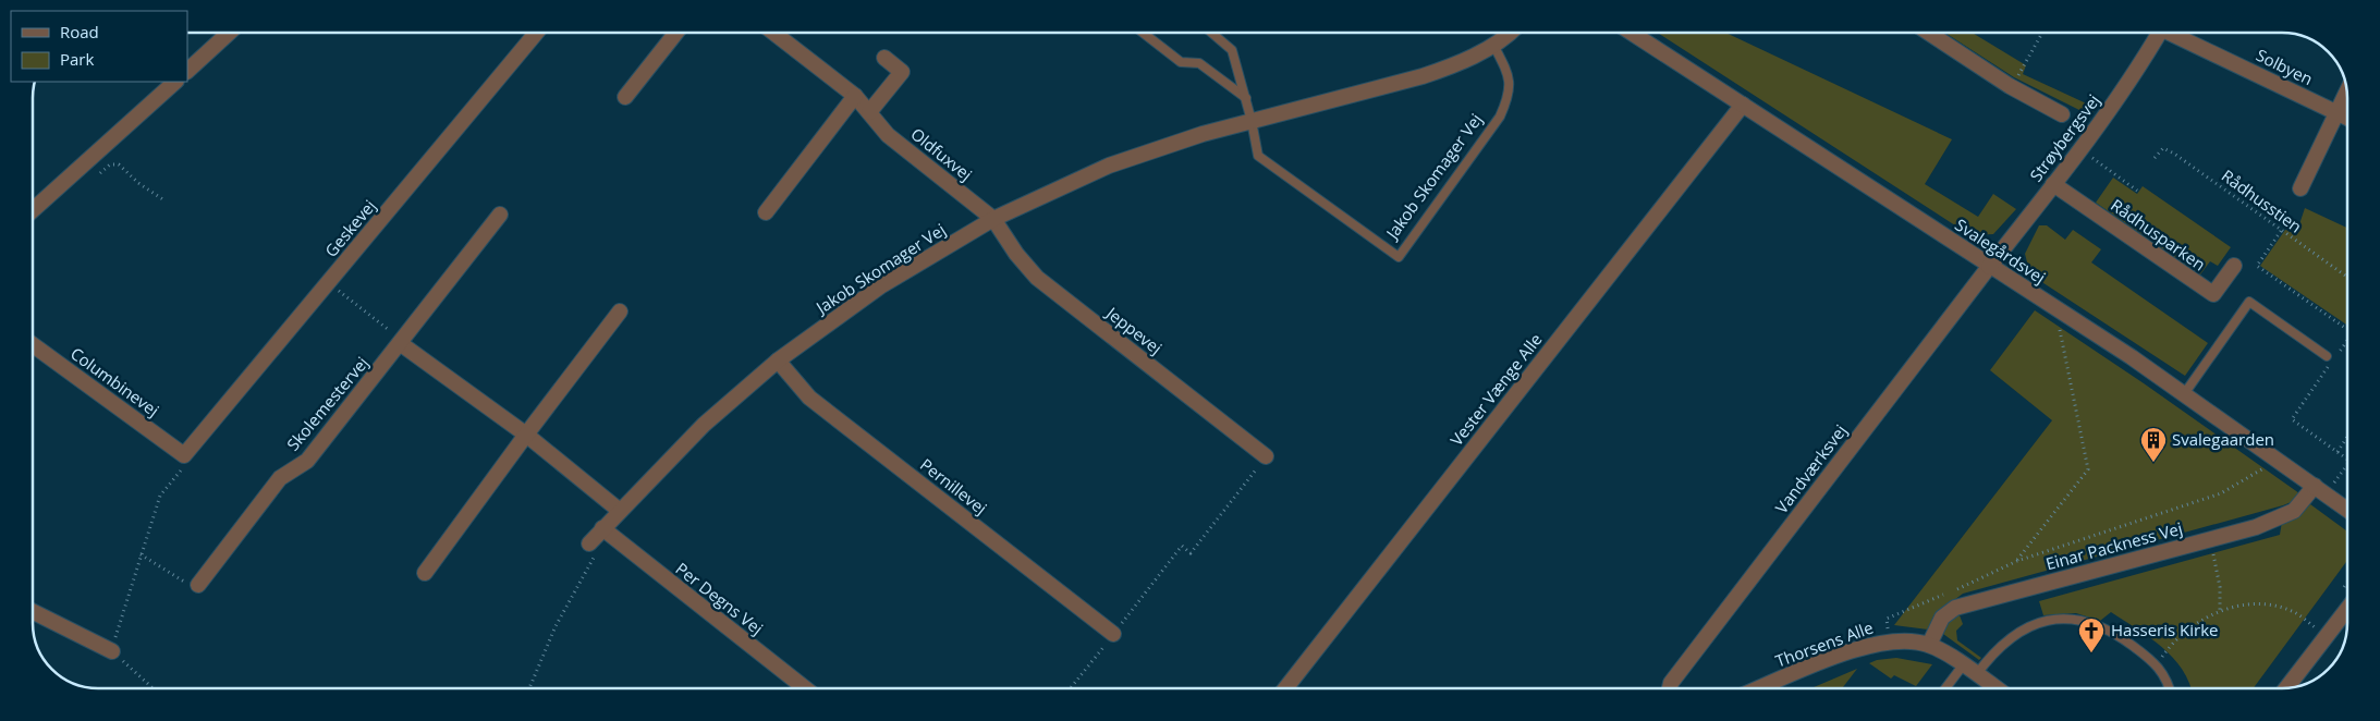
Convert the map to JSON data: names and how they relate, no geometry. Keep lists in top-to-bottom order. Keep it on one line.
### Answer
{"streets":{"street":["Solbyen","Strøybergsvej","Oldfuxvej","Jakob Skomager Vej","Geskevej","Rådhusparken","Svalegårdsvej","Jeppevej","Columbinevej","Vester Vænge Alle","Skolemestervej","Vandværksvej","Pernillevej","Einar Packness Vej","Per Degns Vej","Thorsens Alle"],"path":["Rådhusstien"]},"crossings":[["Strøybergsvej","Rådhusparken"],["Strøybergsvej","Svalegårdsvej"],["Strøybergsvej","Vandværksvej"],["Oldfuxvej","Jakob Skomager Vej"],["Oldfuxvej","Jeppevej"],["Jakob Skomager Vej","Jeppevej"],["Jakob Skomager Vej","Pernillevej"],["Jakob Skomager Vej","Per Degns Vej"],["Geskevej","Columbinevej"],["Svalegårdsvej","Vester Vænge Alle"],["Svalegårdsvej","Vandværksvej"],["Svalegårdsvej","Einar Packness Vej"],["Einar Packness Vej","Thorsens Alle"]],"places":{"building":["Svalegaarden"],"church":["Hasseris Kirke"]},"legend":["Road","Park"]}
